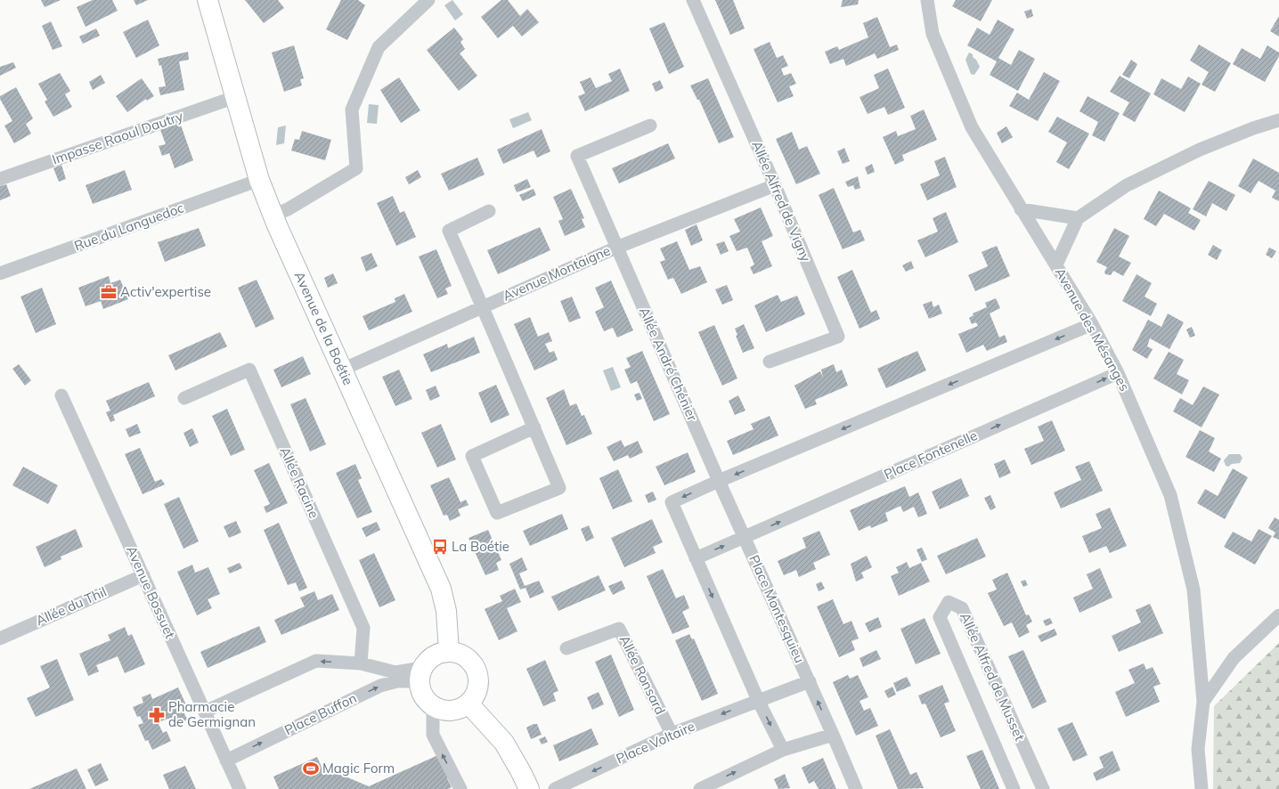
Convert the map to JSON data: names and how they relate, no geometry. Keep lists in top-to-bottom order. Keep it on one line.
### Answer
{"streets":{"main road":["Avenue de la Boétie"],"street":["Impasse Raoul Dautry","Allée Alfred de Vigny","Rue du Languedoc","Avenue Montaigne","Avenue des Mésanges","Allée André Chénier","Place Fontenelle","Allée Racine","Avenue Bossuet","Allée du Thil","Place Montesquieu","Allée Ronsard","Allée Alfred de Musset","Place Buffon","Place Voltaire"]},"crossings":[["Impasse Raoul Dautry","Avenue de la Boétie"],["Allée Alfred de Vigny","Avenue Montaigne"],["Rue du Languedoc","Avenue de la Boétie"],["Avenue Montaigne","Avenue de la Boétie"],["Avenue Montaigne","Allée André Chénier"],["Avenue de la Boétie","Place Buffon"],["Avenue des Mésanges","Place Fontenelle"],["Allée André Chénier","Place Montesquieu"],["Place Fontenelle","Place Montesquieu"],["Avenue Bossuet","Allée du Thil"],["Avenue Bossuet","Place Buffon"],["Allée Ronsard","Place Voltaire"]],"places":{"office":["Activ'expertise"],"bus stop":["La Boétie"],"pharmacy":["Pharmacie de Germignan"],"sports":["Magic Form"]}}
